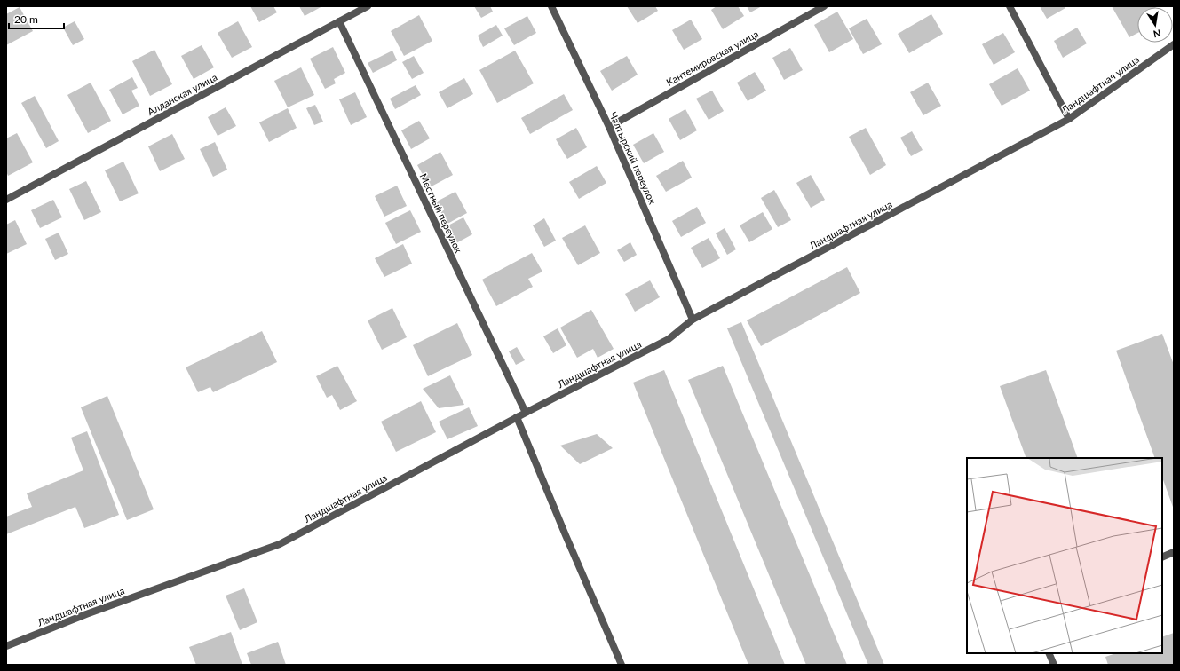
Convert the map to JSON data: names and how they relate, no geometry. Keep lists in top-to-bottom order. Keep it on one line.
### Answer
{"streets":{"street":["Кантемировская улица","Ландшафтная улица","Алданская улица","Чалтырский переулок","Местный переулок"]},"crossings":[["Кантемировская улица","Чалтырский переулок"],["Ландшафтная улица","Чалтырский переулок"],["Ландшафтная улица","Местный переулок"],["Алданская улица","Местный переулок"]],"scale_bar":"20 m","north":"bottom"}
